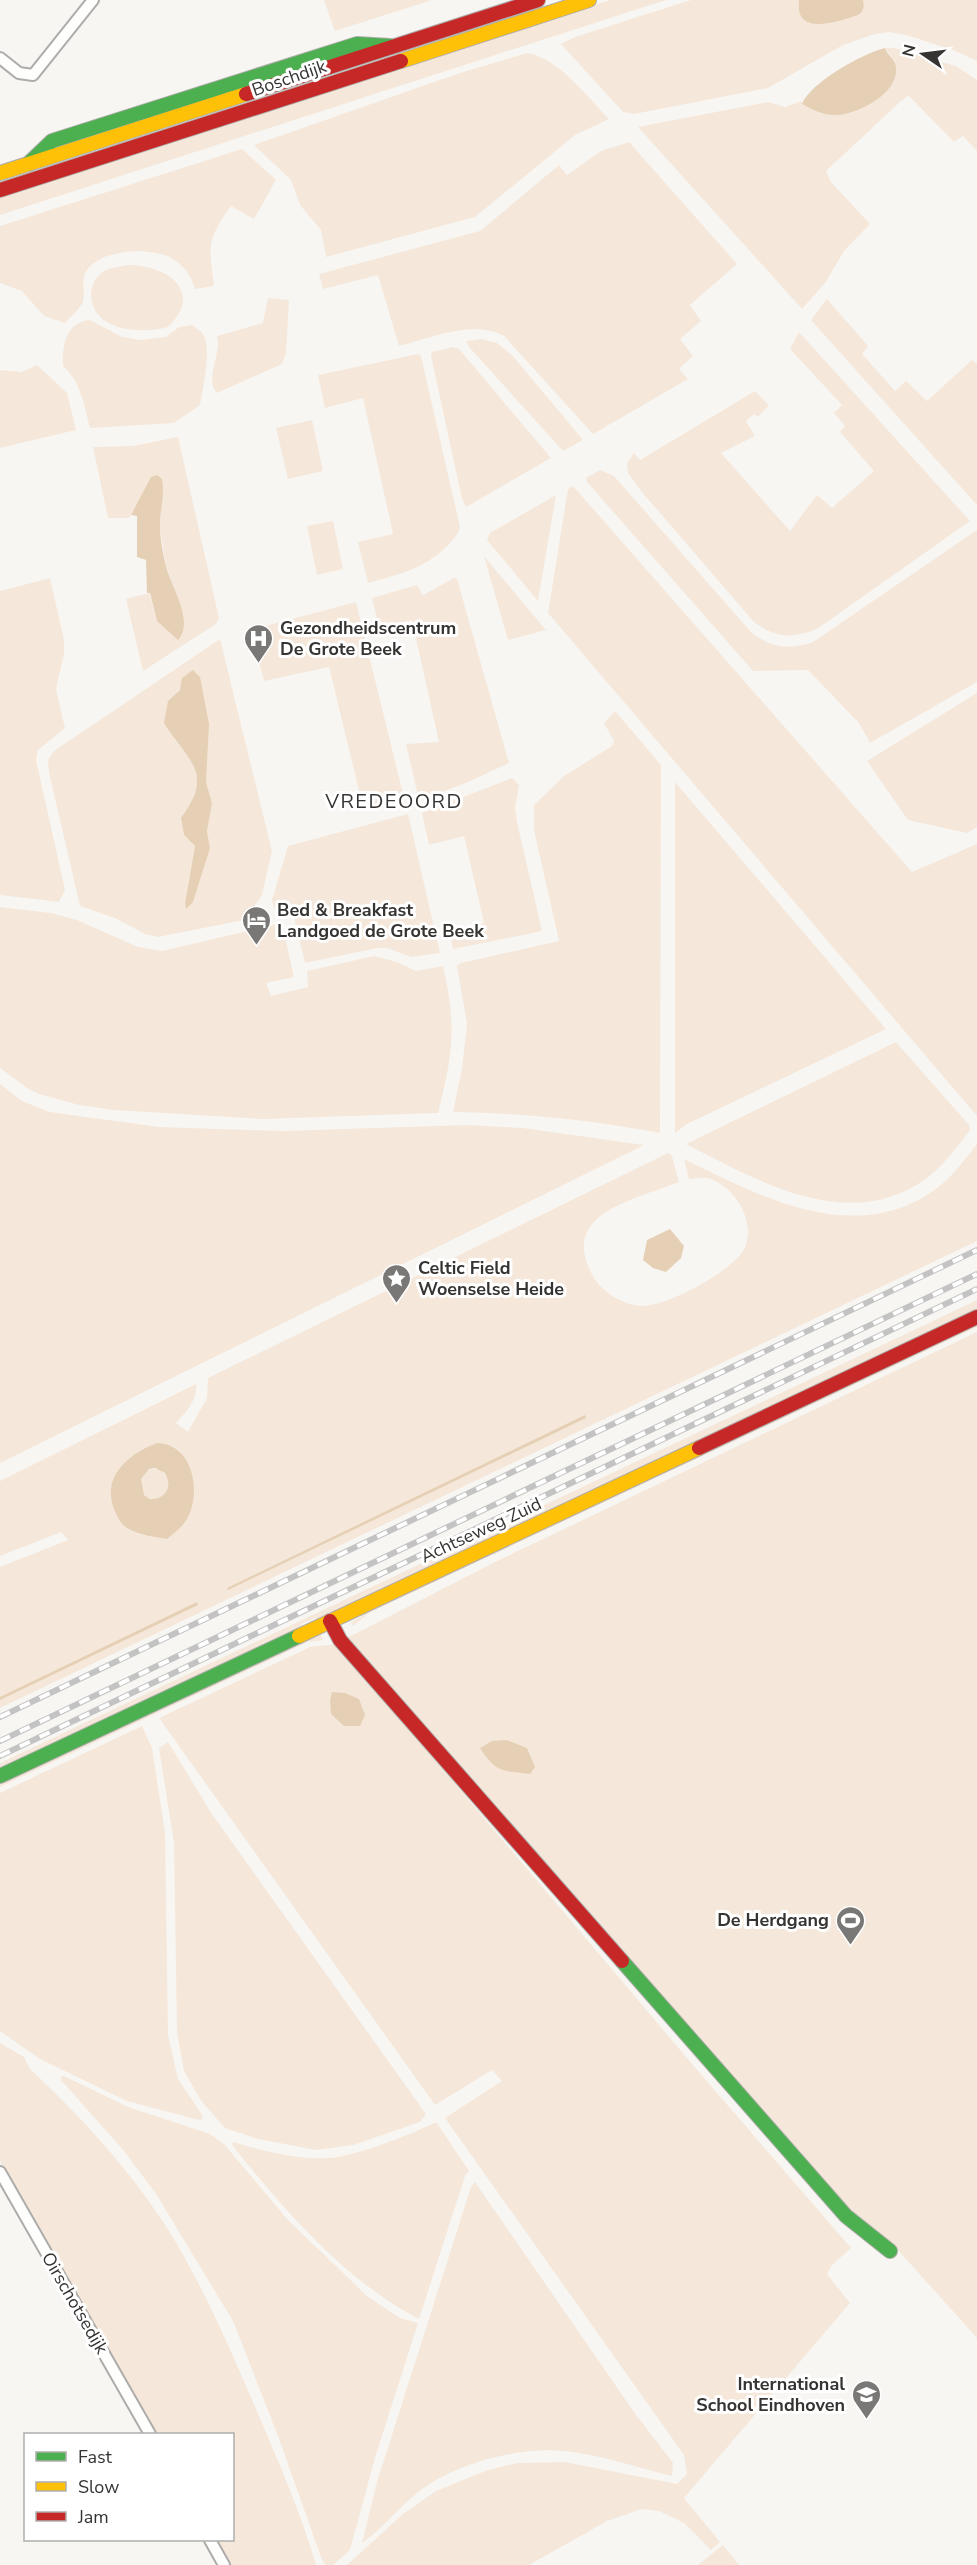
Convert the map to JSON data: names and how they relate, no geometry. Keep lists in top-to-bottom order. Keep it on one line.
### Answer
{"streets":{"street":["Boschdijk","Achtseweg Zuid","Oirschotsedijk"]},"districts":["VREDEOORD"],"places":{"hospital":["Gezondheidscentrum De Grote Beek"],"hotel":["Bed & Breakfast Landgoed de Grote Beek"],"place":["Celtic Field Woenselse Heide"],"sports":["De Herdgang"],"school or university":["International School Eindhoven"]},"legend":["Fast","Slow","Jam"],"north":"left"}
